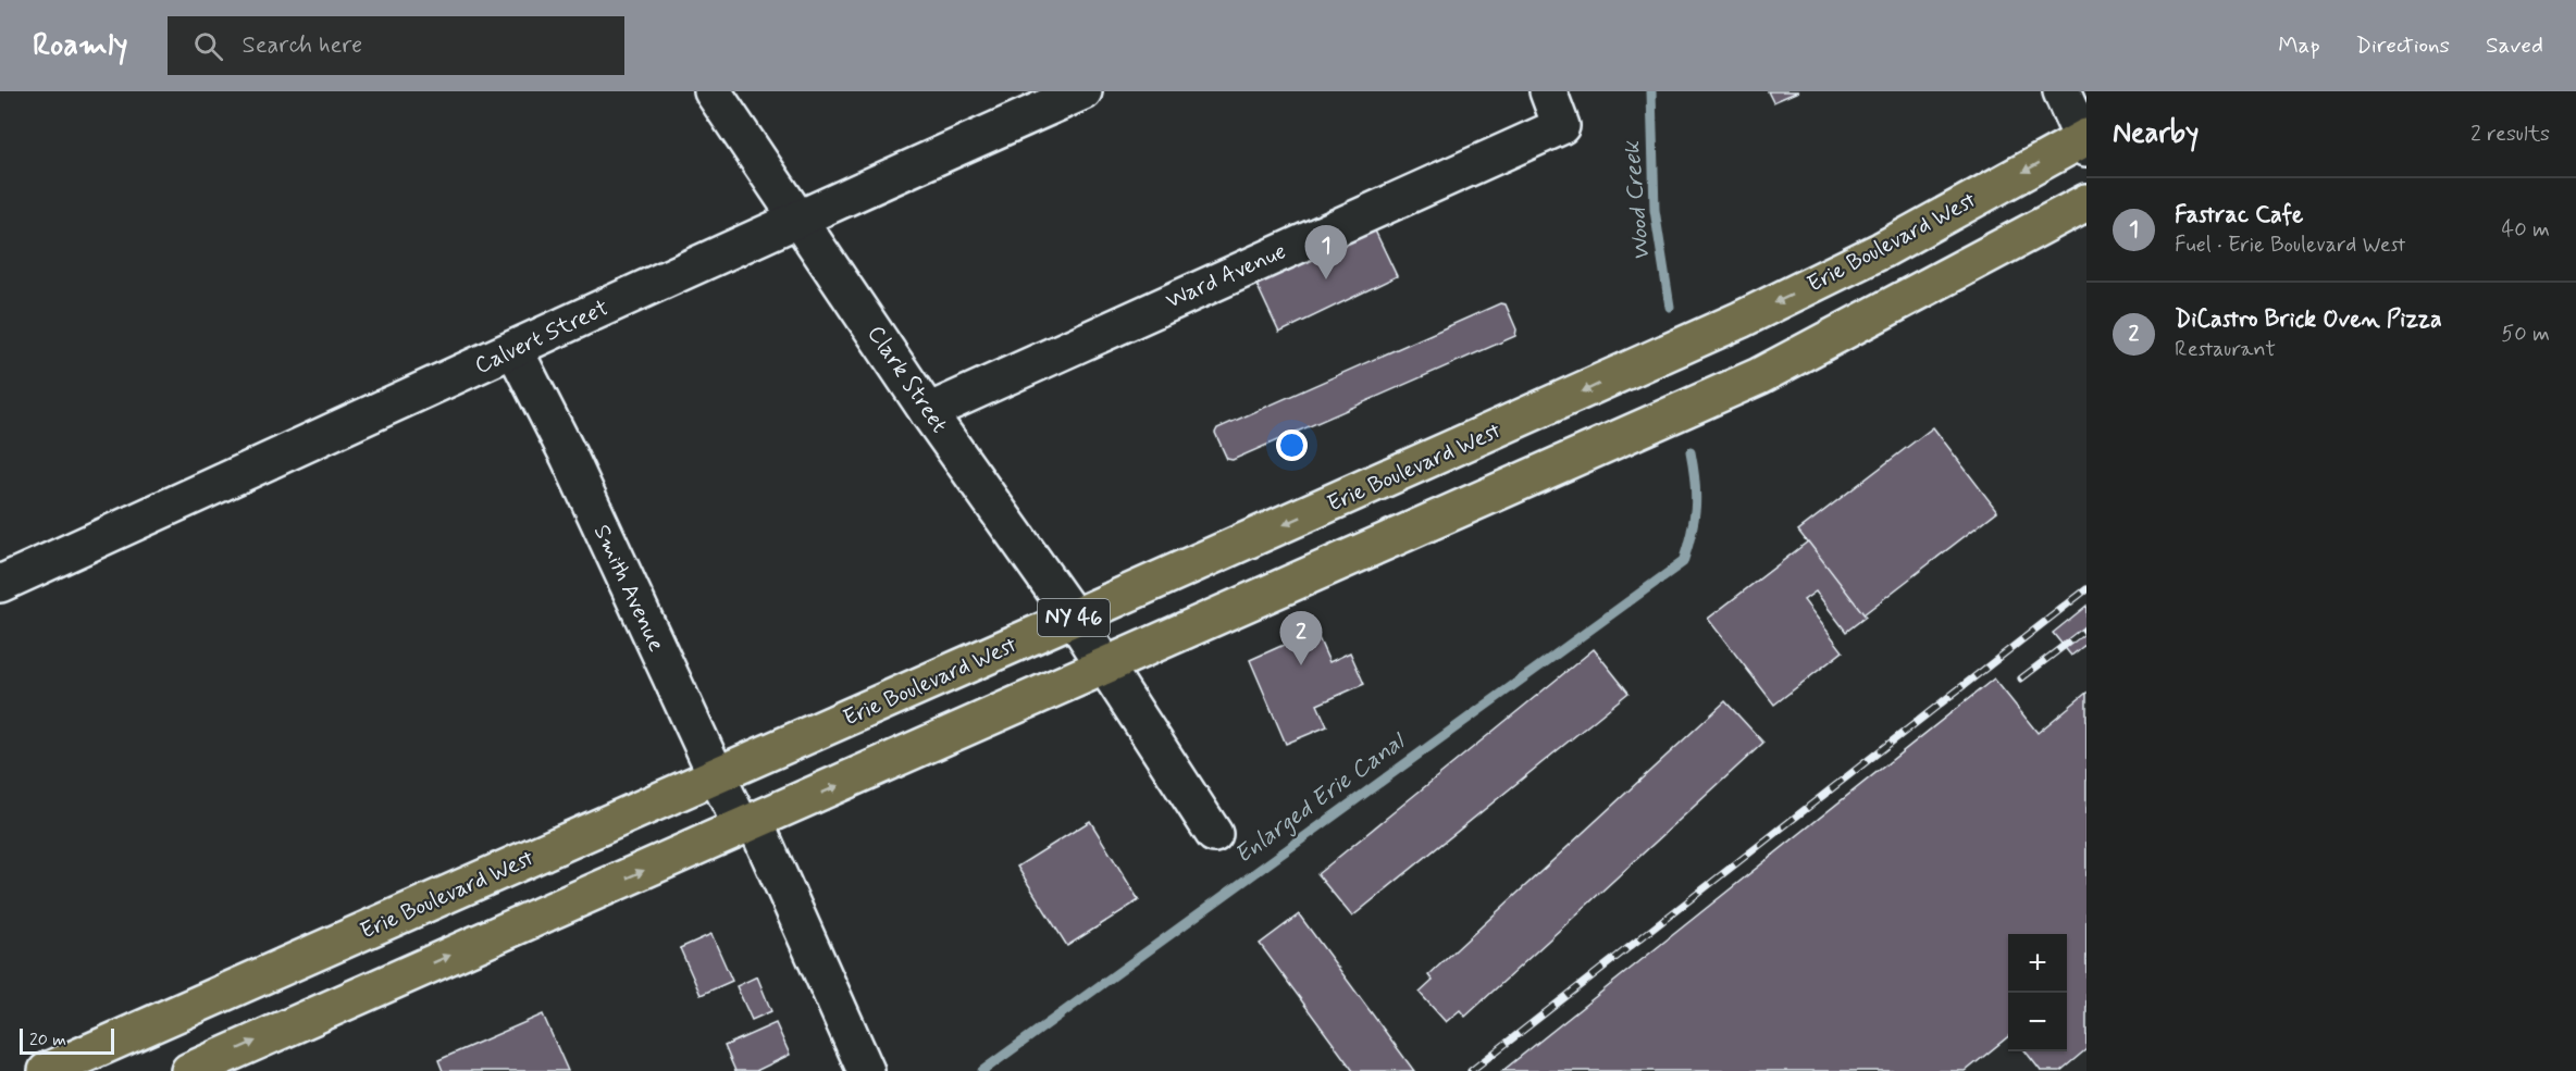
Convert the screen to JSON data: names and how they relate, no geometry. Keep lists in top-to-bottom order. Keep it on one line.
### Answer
{"streets":{"main road":["Erie Boulevard West","NY 46"],"street":["Ward Avenue","Calvert Street","Clark Street","Smith Avenue"]},"crossings":[["Erie Boulevard West","Clark Street"],["Erie Boulevard West","Smith Avenue"],["Ward Avenue","Clark Street"],["Calvert Street","Clark Street"],["Calvert Street","Smith Avenue"],["Clark Street","NY 46"],["Smith Avenue","NY 46"]],"water":["Wood Creek","Enlarged Erie Canal"],"scale_bar":"20 m","page":{"header":"Roamly","search":"Search here","nav":["Map","Directions","Saved"],"heading":["Nearby","2 results"],"list":[{"mark":"1","name":"Fastrac Cafe","note":"Fuel · Erie Boulevard West","value":"40 m"},{"mark":"2","name":"DiCastro Brick Oven Pizza","note":"Restaurant","value":"50 m"}],"pins":["1","2"],"map_buttons":["+","−"],"scale":"20 m"}}
